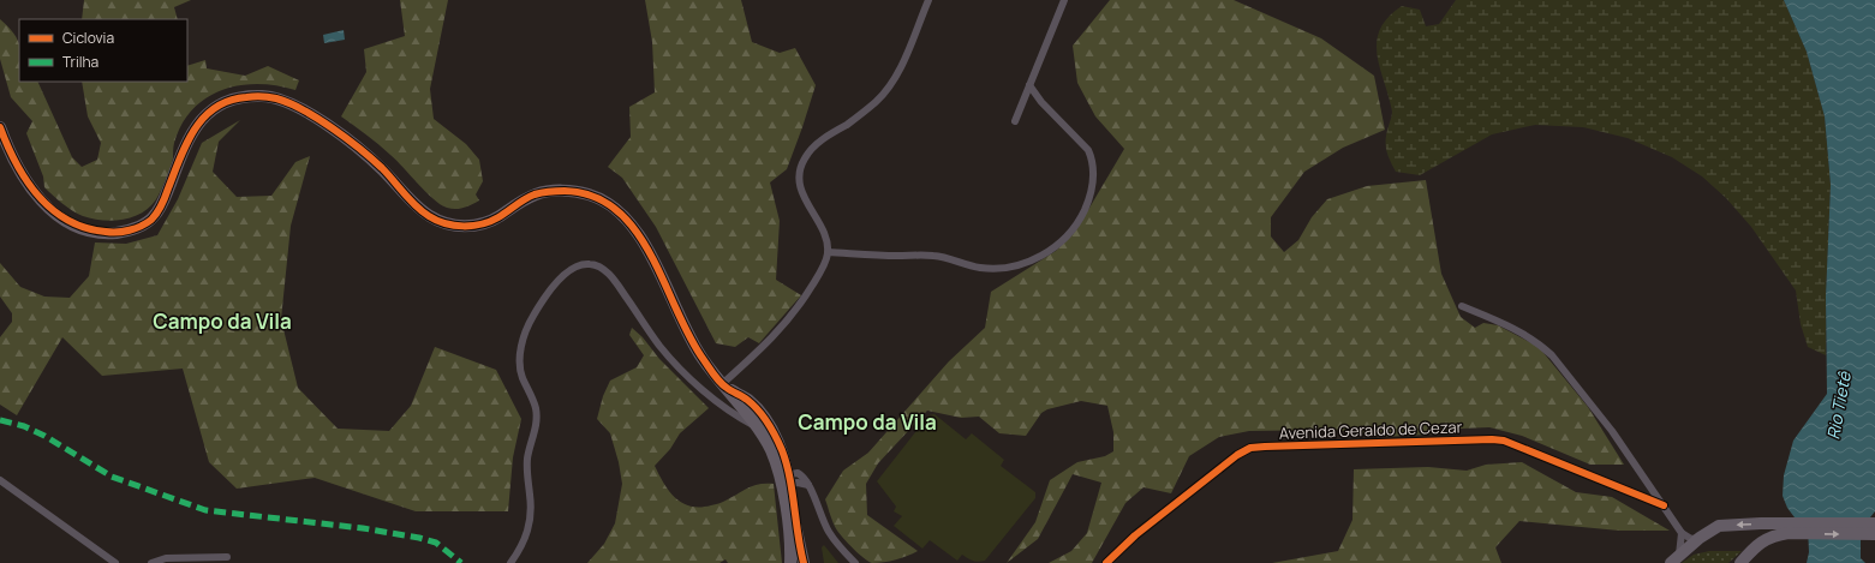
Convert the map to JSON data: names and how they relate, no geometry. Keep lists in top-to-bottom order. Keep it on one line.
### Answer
{"streets":{"street":["Avenida Geraldo de Cezar"]},"districts":["Campo da Vila","Campo da Vila"],"water":["Rio Tietê"],"legend":["Ciclovia","Trilha"]}
